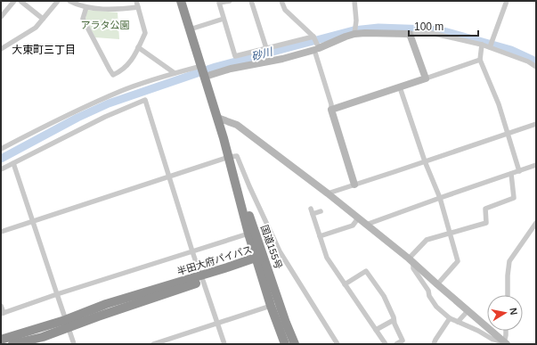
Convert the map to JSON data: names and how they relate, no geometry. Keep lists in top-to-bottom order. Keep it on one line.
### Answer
{"streets":{"highway":["国道155号","半田大府パイパス"]},"crossings":[["国道155号","半田大府パイパス"]],"districts":["大東町三丁目"],"water":["砂川"],"parks":["アラタ公園"],"scale_bar":"100 m","north":"right"}
